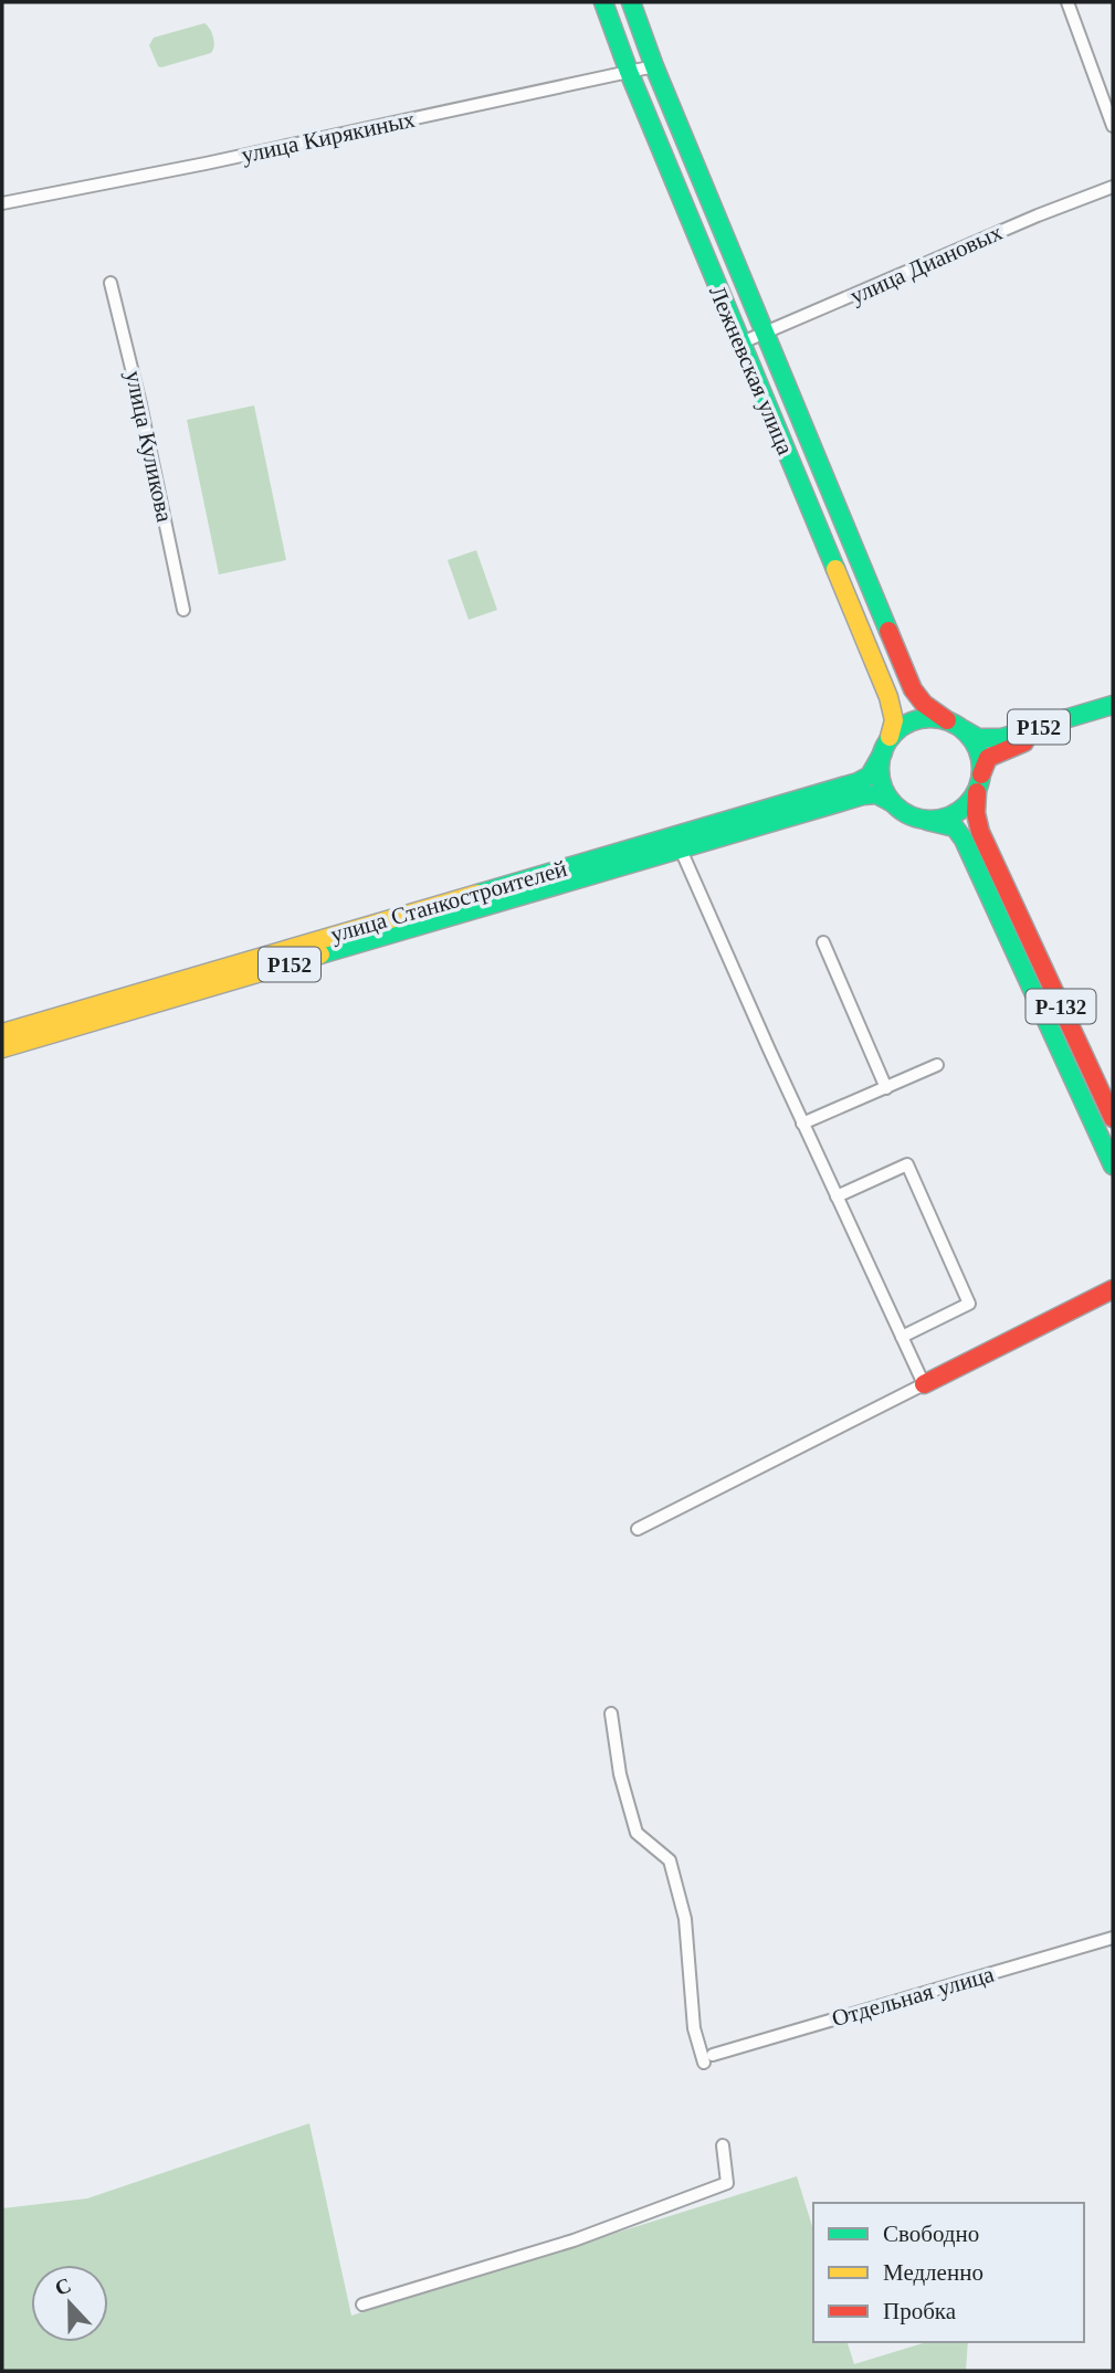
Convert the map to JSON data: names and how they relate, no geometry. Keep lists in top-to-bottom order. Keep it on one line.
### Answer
{"streets":{"main road":["Лежневская улица","Р152","улица Станкостроителей","Р-132"],"street":["улица Кирякиных","улица Диановых","улица Куликова","Отдельная улица"]},"crossings":[["улица Кирякиных","Лежневская улица"],["улица Диановых","Лежневская улица"],["Лежневская улица","Р152"],["Лежневская улица","улица Станкостроителей"],["Лежневская улица","Р-132"],["Р152","улица Станкостроителей"],["Р152","Р-132"],["улица Станкостроителей","Р-132"]],"legend":["Свободно","Медленно","Пробка"],"north":"top"}
